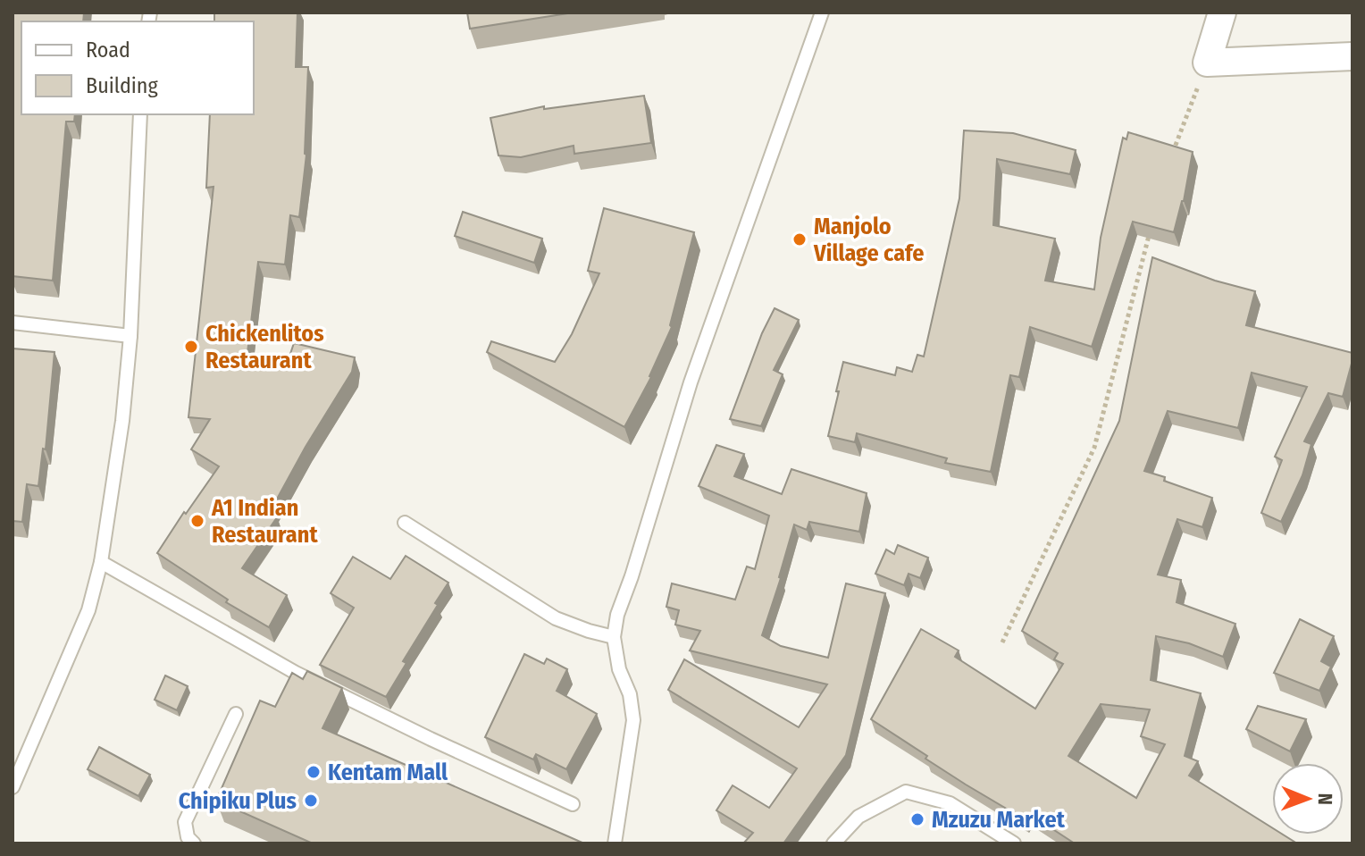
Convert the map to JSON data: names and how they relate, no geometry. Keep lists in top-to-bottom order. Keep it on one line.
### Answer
{"places":["Manjolo Village cafe","Chickenlitos Restaurant","A1 Indian Restaurant","Kentam Mall","Chipiku Plus","Mzuzu Market"],"legend":["Road","Building"],"north":"right"}
